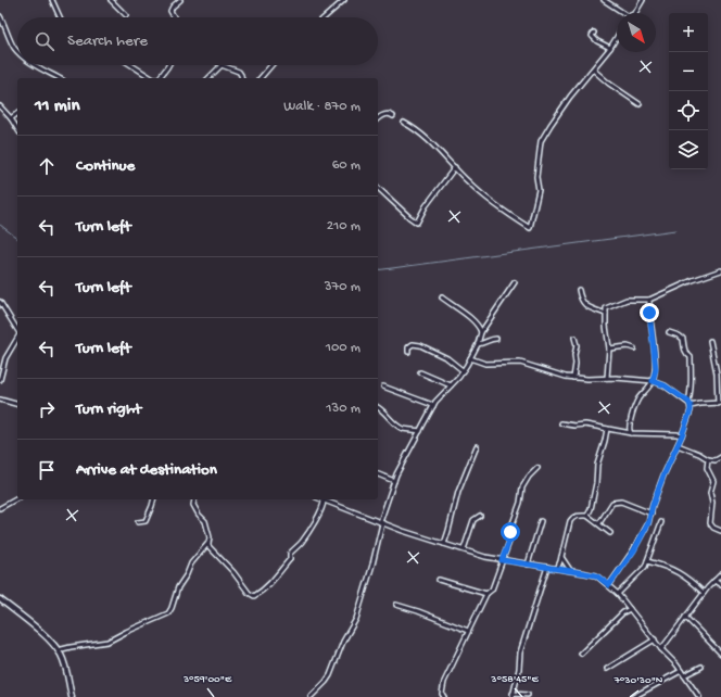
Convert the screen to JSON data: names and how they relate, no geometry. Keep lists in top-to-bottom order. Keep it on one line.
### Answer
{"north":"bottom right","page":{"map_buttons":["+","−"],"search":"Search here","heading":["11 min","Walk · 870 m"],"list":[["Continue","60 m"],["Turn left","210 m"],["Turn left","370 m"],["Turn left","100 m"],["Turn right","130 m"],"Arrive at destination"]},"coordinates":["3°59'00\"E","3°58'45\"E","7°30'30\"N"]}
